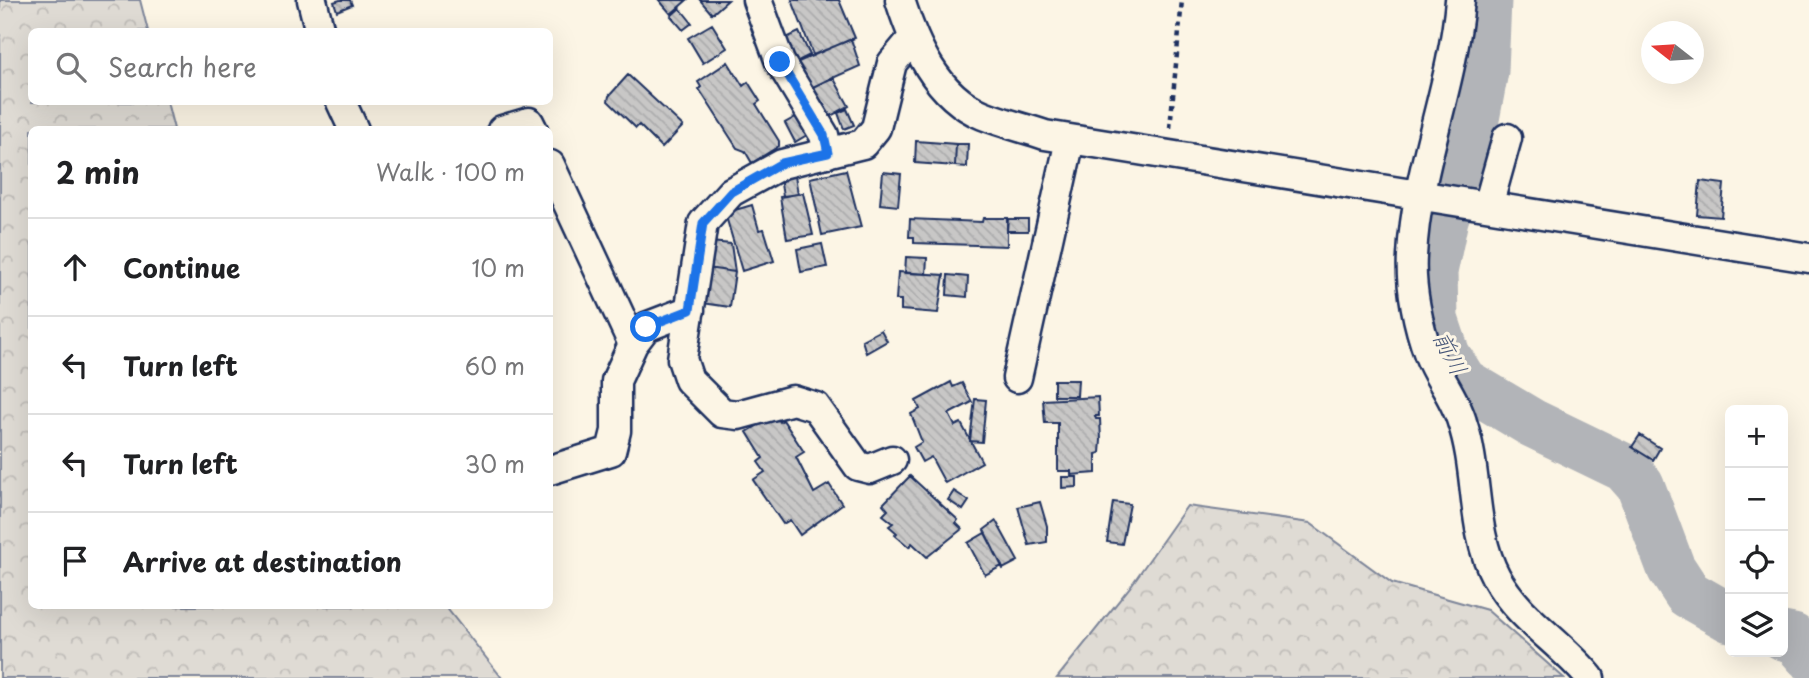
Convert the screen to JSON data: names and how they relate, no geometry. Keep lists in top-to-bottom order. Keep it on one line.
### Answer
{"water":["前川"],"north":"left","page":{"search":"Search here","heading":["2 min","Walk · 100 m"],"list":[["Continue","10 m"],["Turn left","60 m"],["Turn left","30 m"],"Arrive at destination"],"map_buttons":["+","−"]}}
